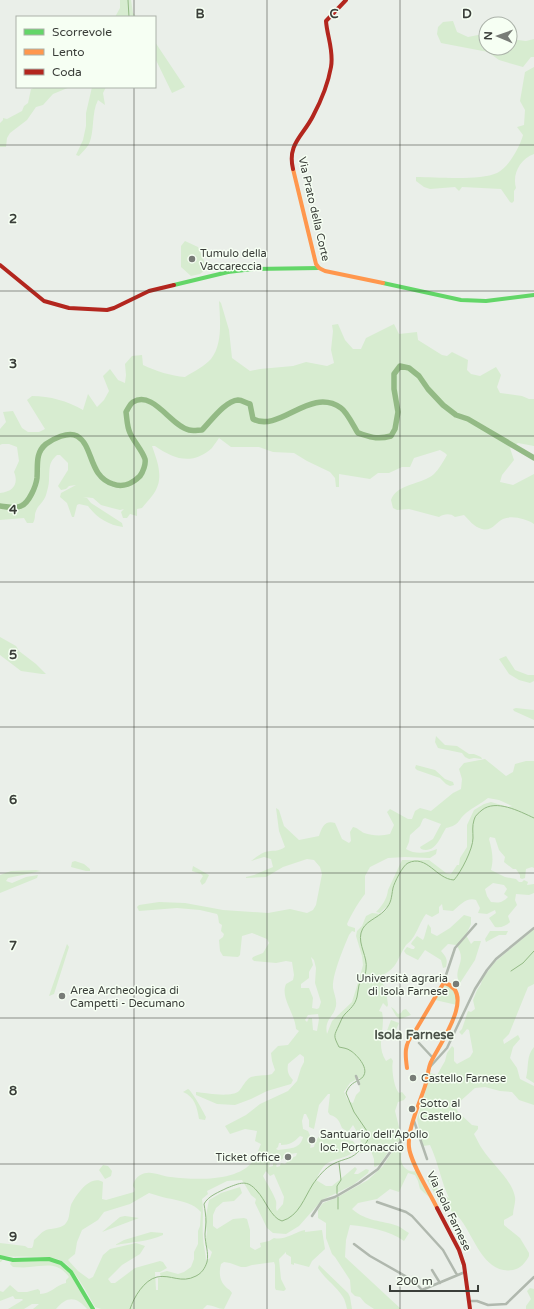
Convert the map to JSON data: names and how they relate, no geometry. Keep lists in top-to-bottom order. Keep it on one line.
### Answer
{"streets":{"street":["Via Prato della Corte","Via Isola Farnese"]},"districts":["Isola Farnese"],"places":["Tumulo della Vaccareccia","Università agraria di Isola Farnese","Area Archeologica di Campetti - Decumano","Castello Farnese","Sotto al Castello","Santuario dell'Apollo loc. Portonaccio","Ticket office"],"legend":["Scorrevole","Lento","Coda"],"scale_bar":"200 m","north":"left","grid":{"columns":["B","C","D"],"rows":["2","3","4","5","6","7","8","9"]}}
